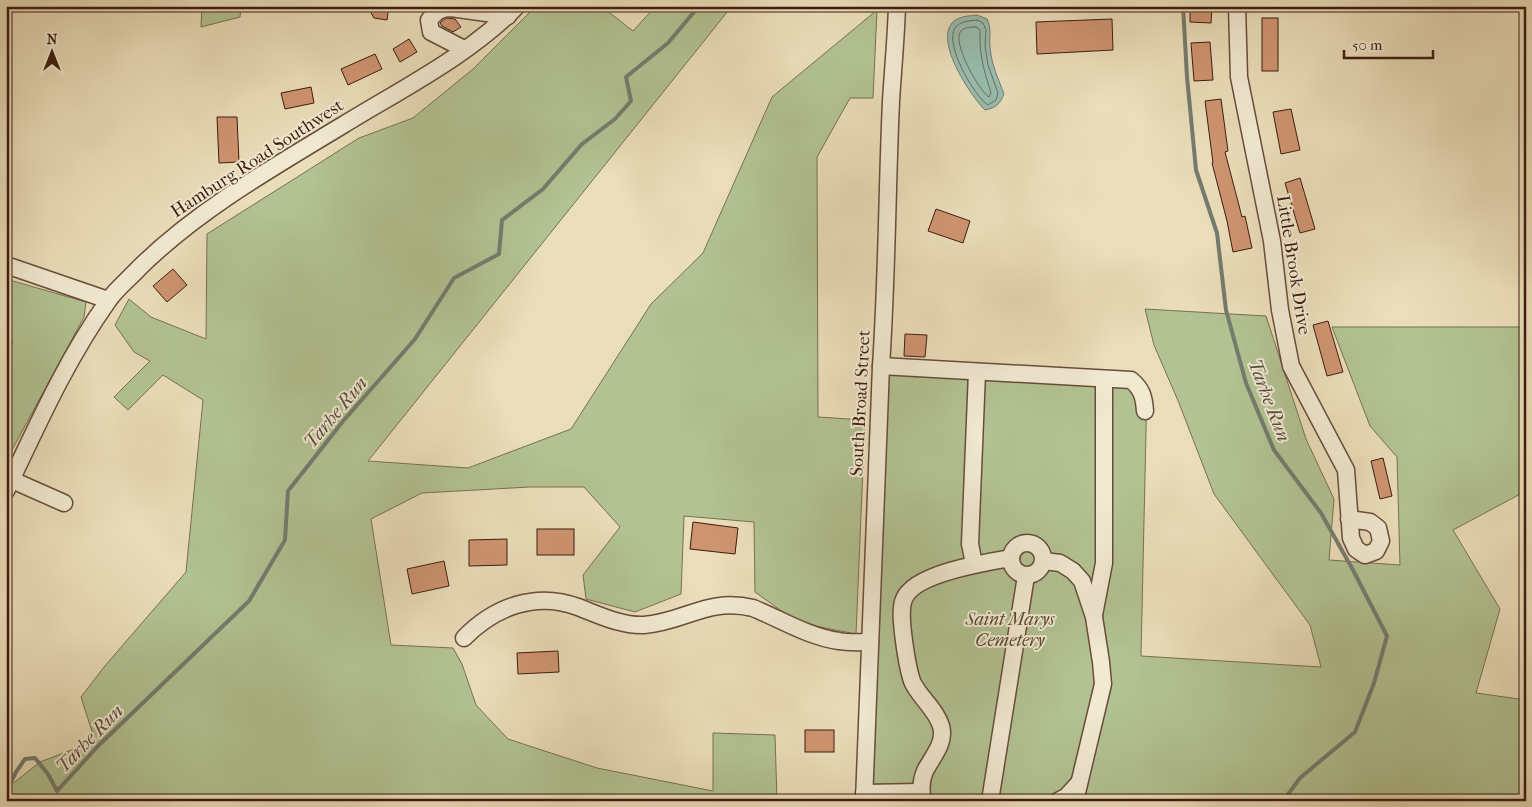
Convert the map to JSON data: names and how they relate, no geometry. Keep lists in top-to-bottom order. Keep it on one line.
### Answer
{"streets":{"street":["Hamburg Road Southwest","Little Brook Drive","South Broad Street"]},"water":["Tarhe Run"],"parks":["Saint Marys Cemetery"],"scale_bar":"50 m","north":"top"}
